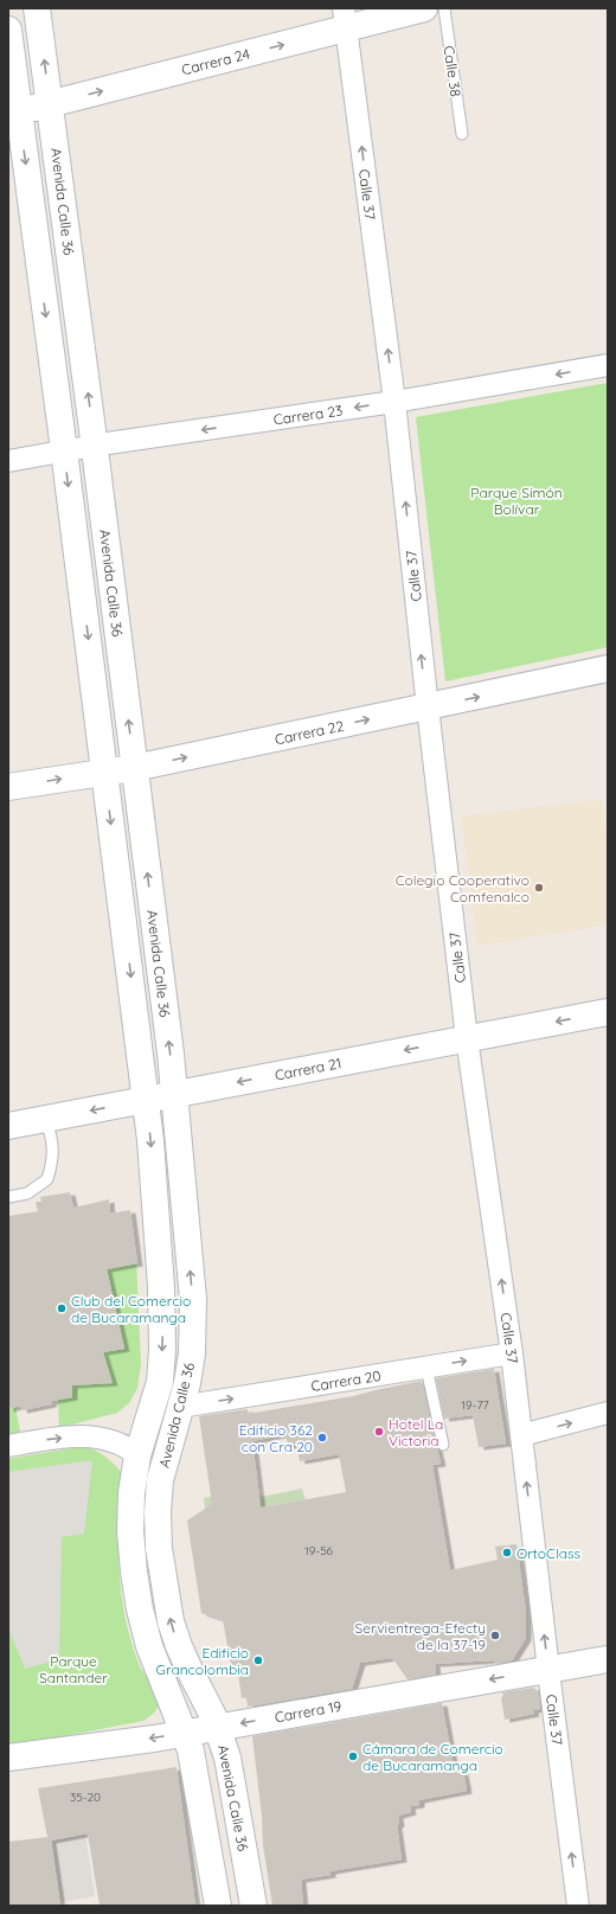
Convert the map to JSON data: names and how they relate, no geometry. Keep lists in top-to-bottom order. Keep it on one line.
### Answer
{"streets":{"main road":["Carrera 24","Avenida Calle 36","Carrera 22","Carrera 21","Carrera 19"],"street":["Calle 37","Carrera 23","Carrera 20"],"lane":["Calle 38"]},"crossings":[["Carrera 24","Calle 37"],["Carrera 24","Avenida Calle 36"],["Calle 37","Carrera 23"],["Calle 37","Carrera 22"],["Calle 37","Carrera 21"],["Calle 37","Carrera 20"],["Calle 37","Carrera 19"],["Avenida Calle 36","Carrera 23"],["Avenida Calle 36","Carrera 22"],["Avenida Calle 36","Carrera 21"],["Avenida Calle 36","Carrera 20"],["Avenida Calle 36","Carrera 19"]],"one_way":["Carrera 24","Calle 37","Carrera 23","Carrera 22","Carrera 21","Carrera 20","Carrera 19"],"parks":["Parque Simón Bolívar","Parque Santander"],"places":["Colegio Cooperativo Comfenalco","Club del Comercio de Bucaramanga","Hotel La Victoria","Edificio 362 con Cra 20","OrtoClass","Servientrega-Efecty de la 37-19","Edificio Grancolombia","Cámara de Comercio de Bucaramanga"],"house_numbers":["19-77","19-56","35-20"]}
